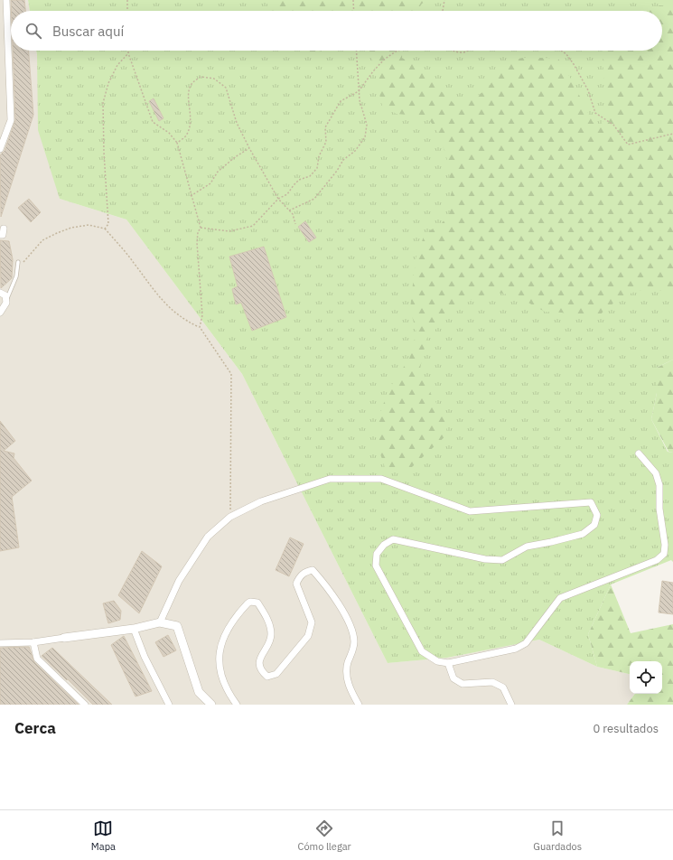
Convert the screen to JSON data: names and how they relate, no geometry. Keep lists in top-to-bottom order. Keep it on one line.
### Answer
{"page":{"search":"Buscar aquí","heading":["Cerca","0 resultados"],"nav":["Mapa","Cómo llegar","Guardados"]}}
